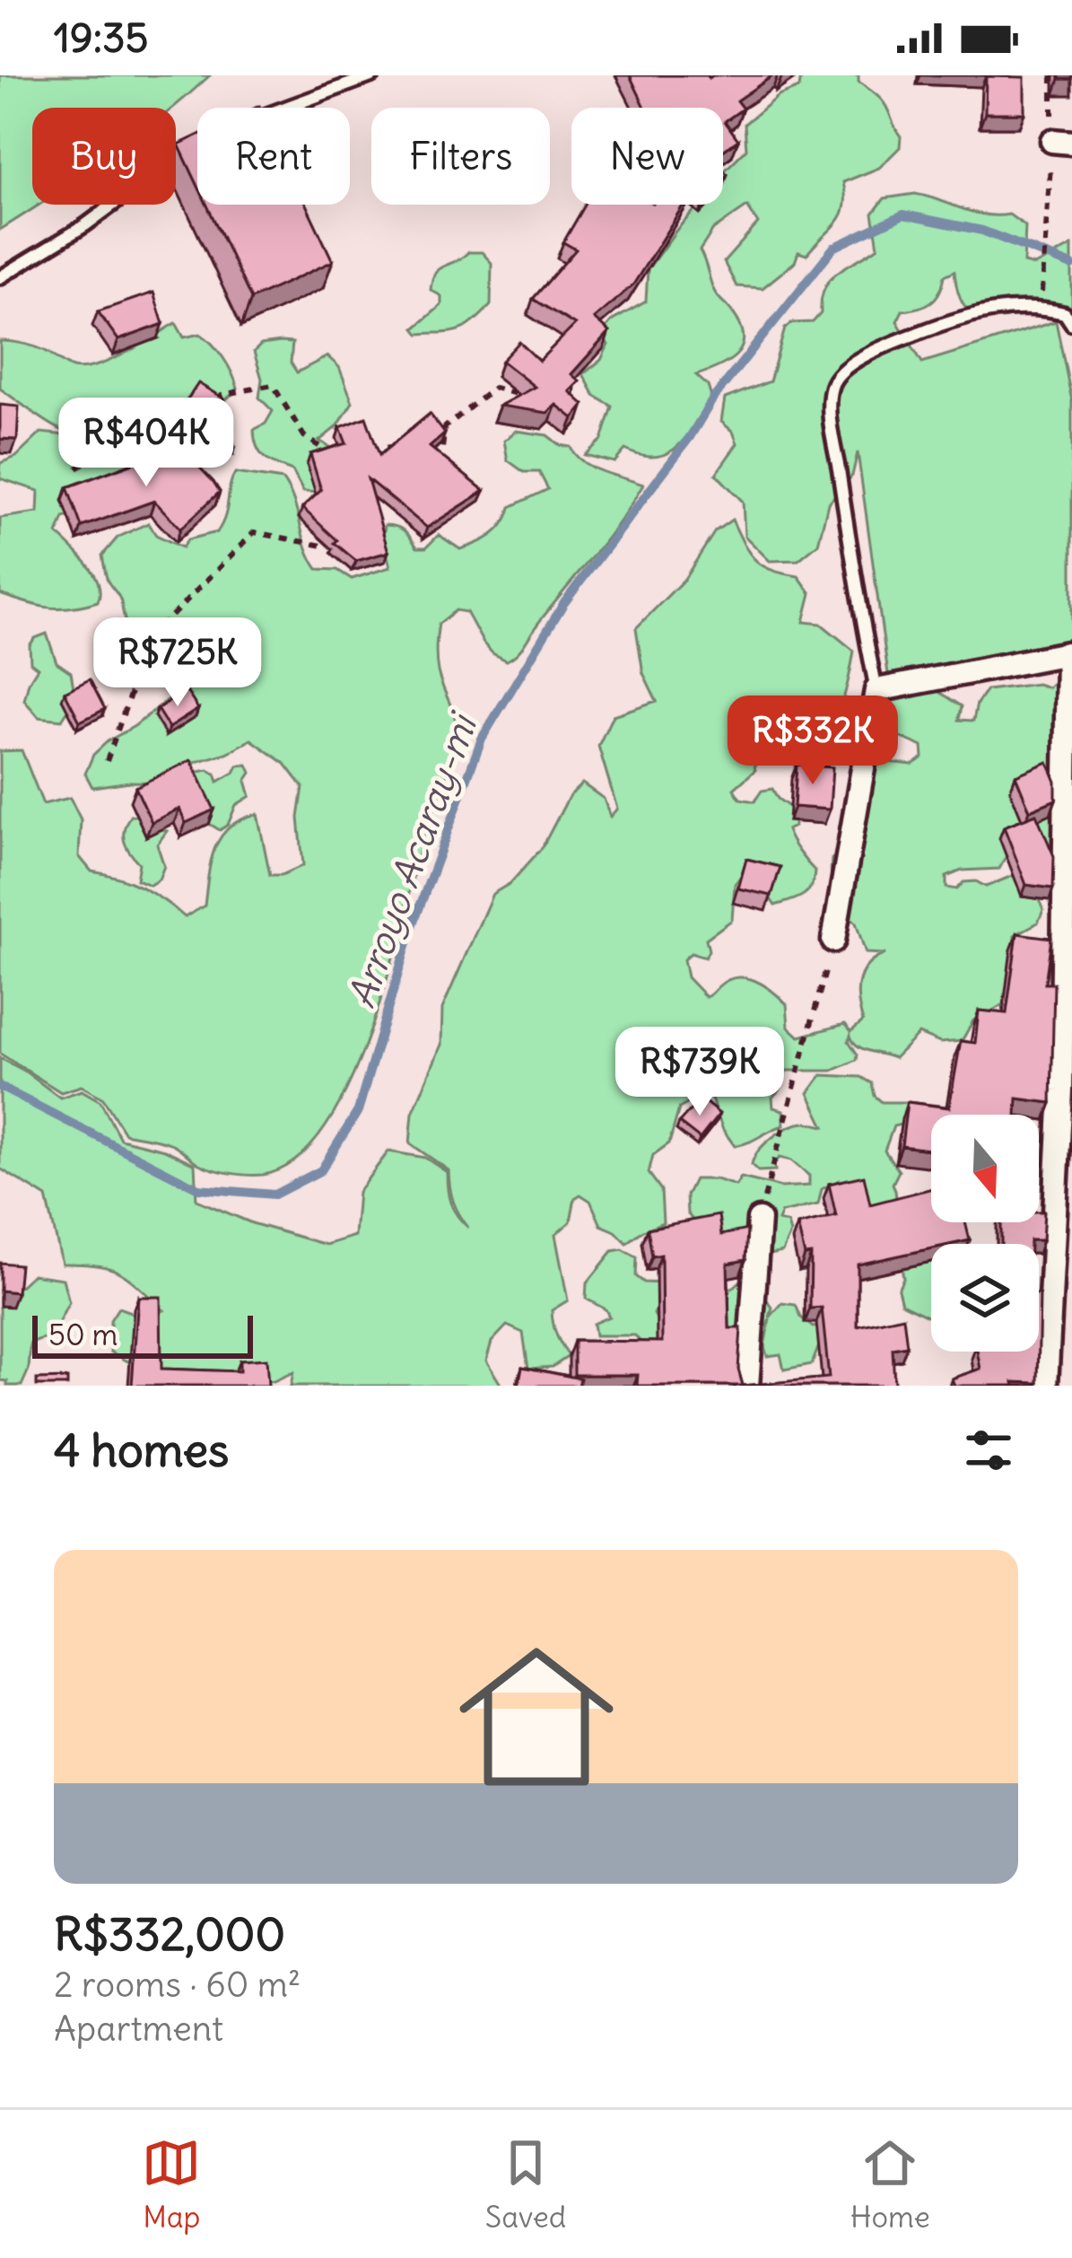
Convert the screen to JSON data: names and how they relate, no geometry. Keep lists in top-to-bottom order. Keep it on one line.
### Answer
{"water":["Arroyo Acaray-mi"],"scale_bar":"50 m","north":"bottom","page":{"status":"19:35","chip":["Buy","Rent","Filters","New"],"price":["R$404K","R$725K","R$332K","R$739K"],"scale":"50 m","heading":"4 homes","list":[{"name":"R$332,000","note":"2 rooms · 60 m² · Apartment"}],"tabs":["Map","Saved","Home"]}}
